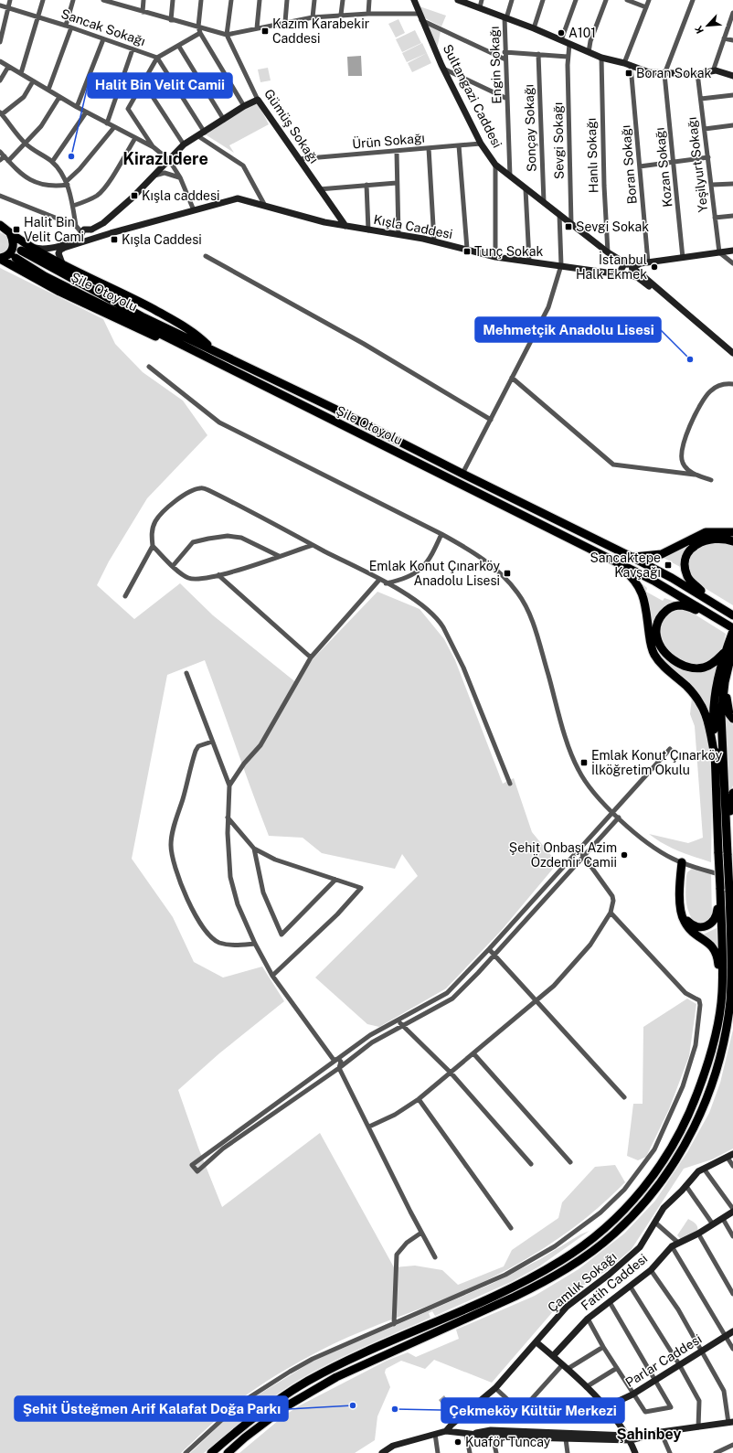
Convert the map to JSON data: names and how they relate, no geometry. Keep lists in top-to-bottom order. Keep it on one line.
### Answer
{"streets":{"highway":["Şile Otoyolu"],"street":["Sancak Sokağı","Engin Sokağı","Sultangazi Caddesi","Gümüş Sokağı","Sonçay Sokağı","Ürün Sokağı","Sevgi Sokağı","Hanlı Sokağı","Boran Sokağı","Yeşilyurt Sokağı","Kozan Sokağı","Kışla Caddesi","Çamlık Sokağı","Fatih Caddesi","Parlar Caddesi"]},"crossings":[["Engin Sokağı","Sultangazi Caddesi"],["Sultangazi Caddesi","Sonçay Sokağı"],["Sultangazi Caddesi","Ürün Sokağı"],["Sultangazi Caddesi","Sevgi Sokağı"],["Sultangazi Caddesi","Hanlı Sokağı"],["Sultangazi Caddesi","Kışla Caddesi"],["Gümüş Sokağı","Ürün Sokağı"],["Gümüş Sokağı","Kışla Caddesi"]],"districts":["Kirazlıdere","Şahinbey"],"places":{"transit":["Kazım Karabekir Caddesi","Boran Sokak","Kışla caddesi","Sevgi Sokak","Halit Bin Velit Cami","Kışla Caddesi","Tunç Sokak","Sancaktepe Kavşağı","Emlak Konut Çınarköy Anadolu Lisesi","Emlak Konut Çınarköy İlköğretim Okulu"],"other":["A101","Halit Bin Velit Camii","İstanbul Halk Ekmek","Mehmetçik Anadolu Lisesi","Şehit Onbaşı Azim Özdemir Camii","Şehit Üsteğmen Arif Kalafat Doğa Parkı","Çekmeköy Kültür Merkezi","Kuaför Tuncay"]},"north":"bottom left"}
